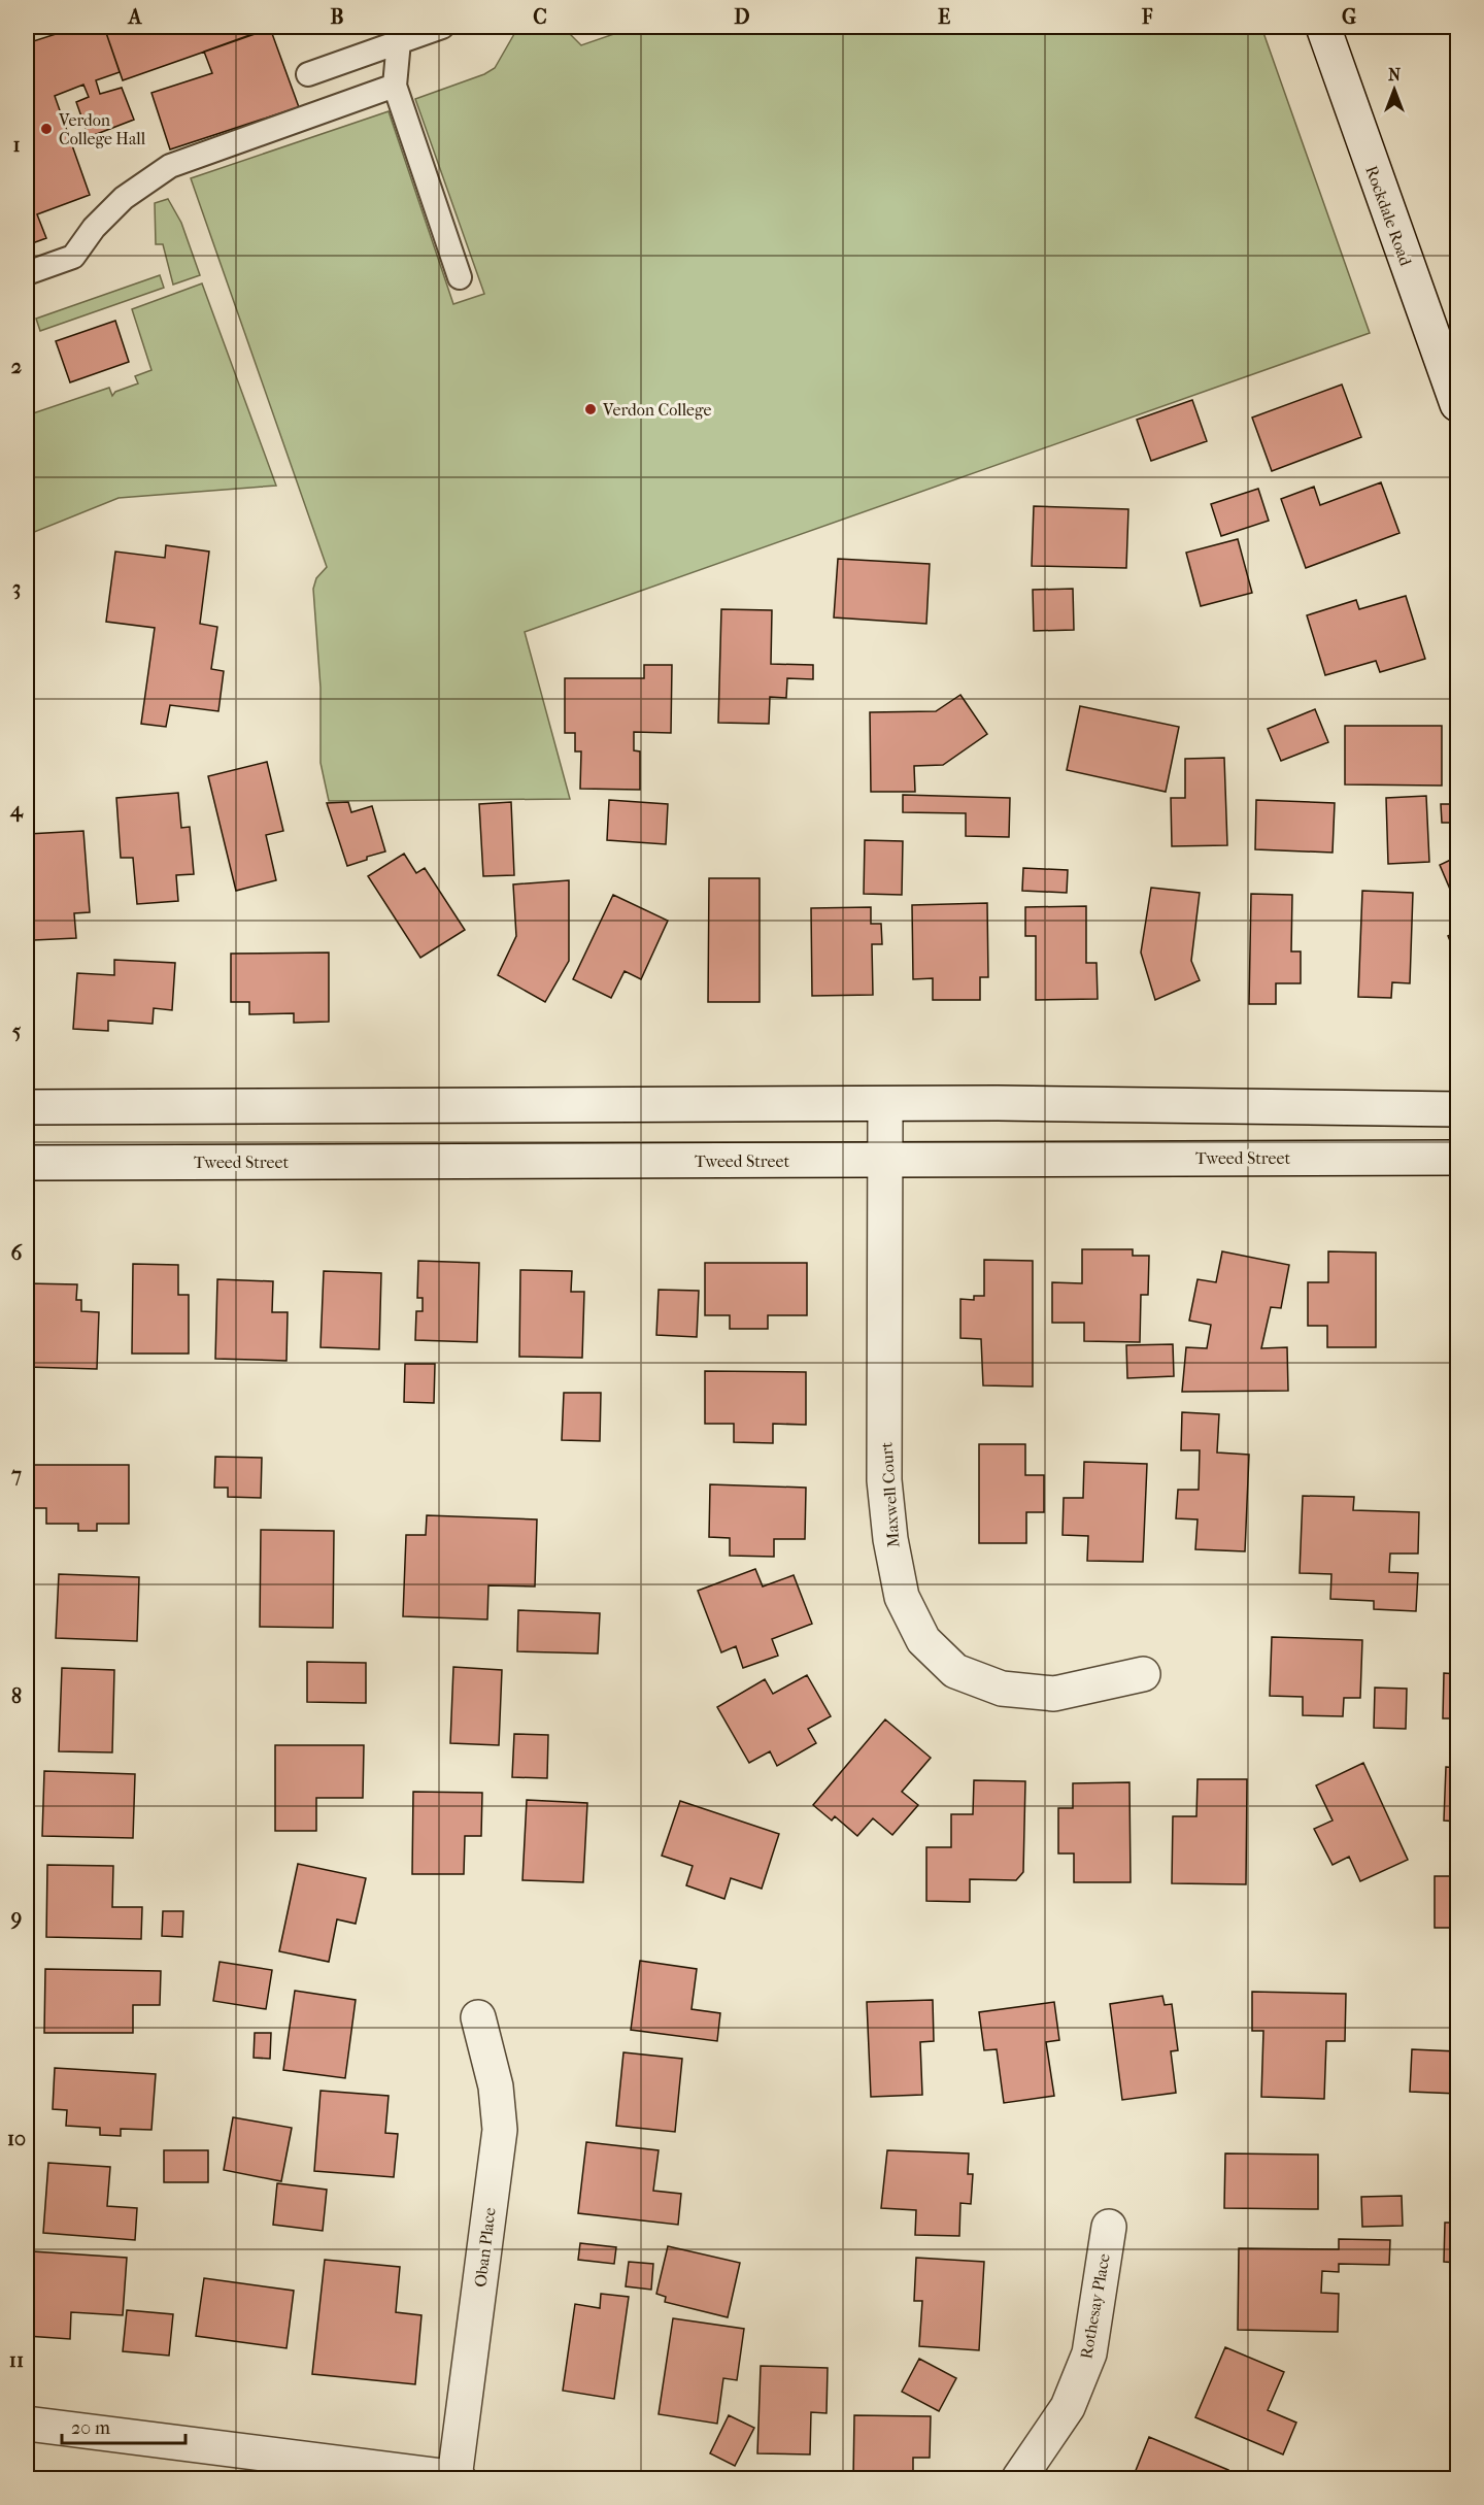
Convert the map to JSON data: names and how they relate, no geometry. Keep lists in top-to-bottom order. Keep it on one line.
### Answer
{"streets":{"main road":["Rockdale Road","Tweed Street","Maxwell Court","Oban Place","Rothesay Place"]},"crossings":[["Tweed Street","Maxwell Court"]],"places":["Verdon College Hall","Verdon College"],"scale_bar":"20 m","north":"top","grid":{"columns":["A","B","C","D","E","F","G"],"rows":["1","2","3","4","5","6","7","8","9","10","11"]}}
